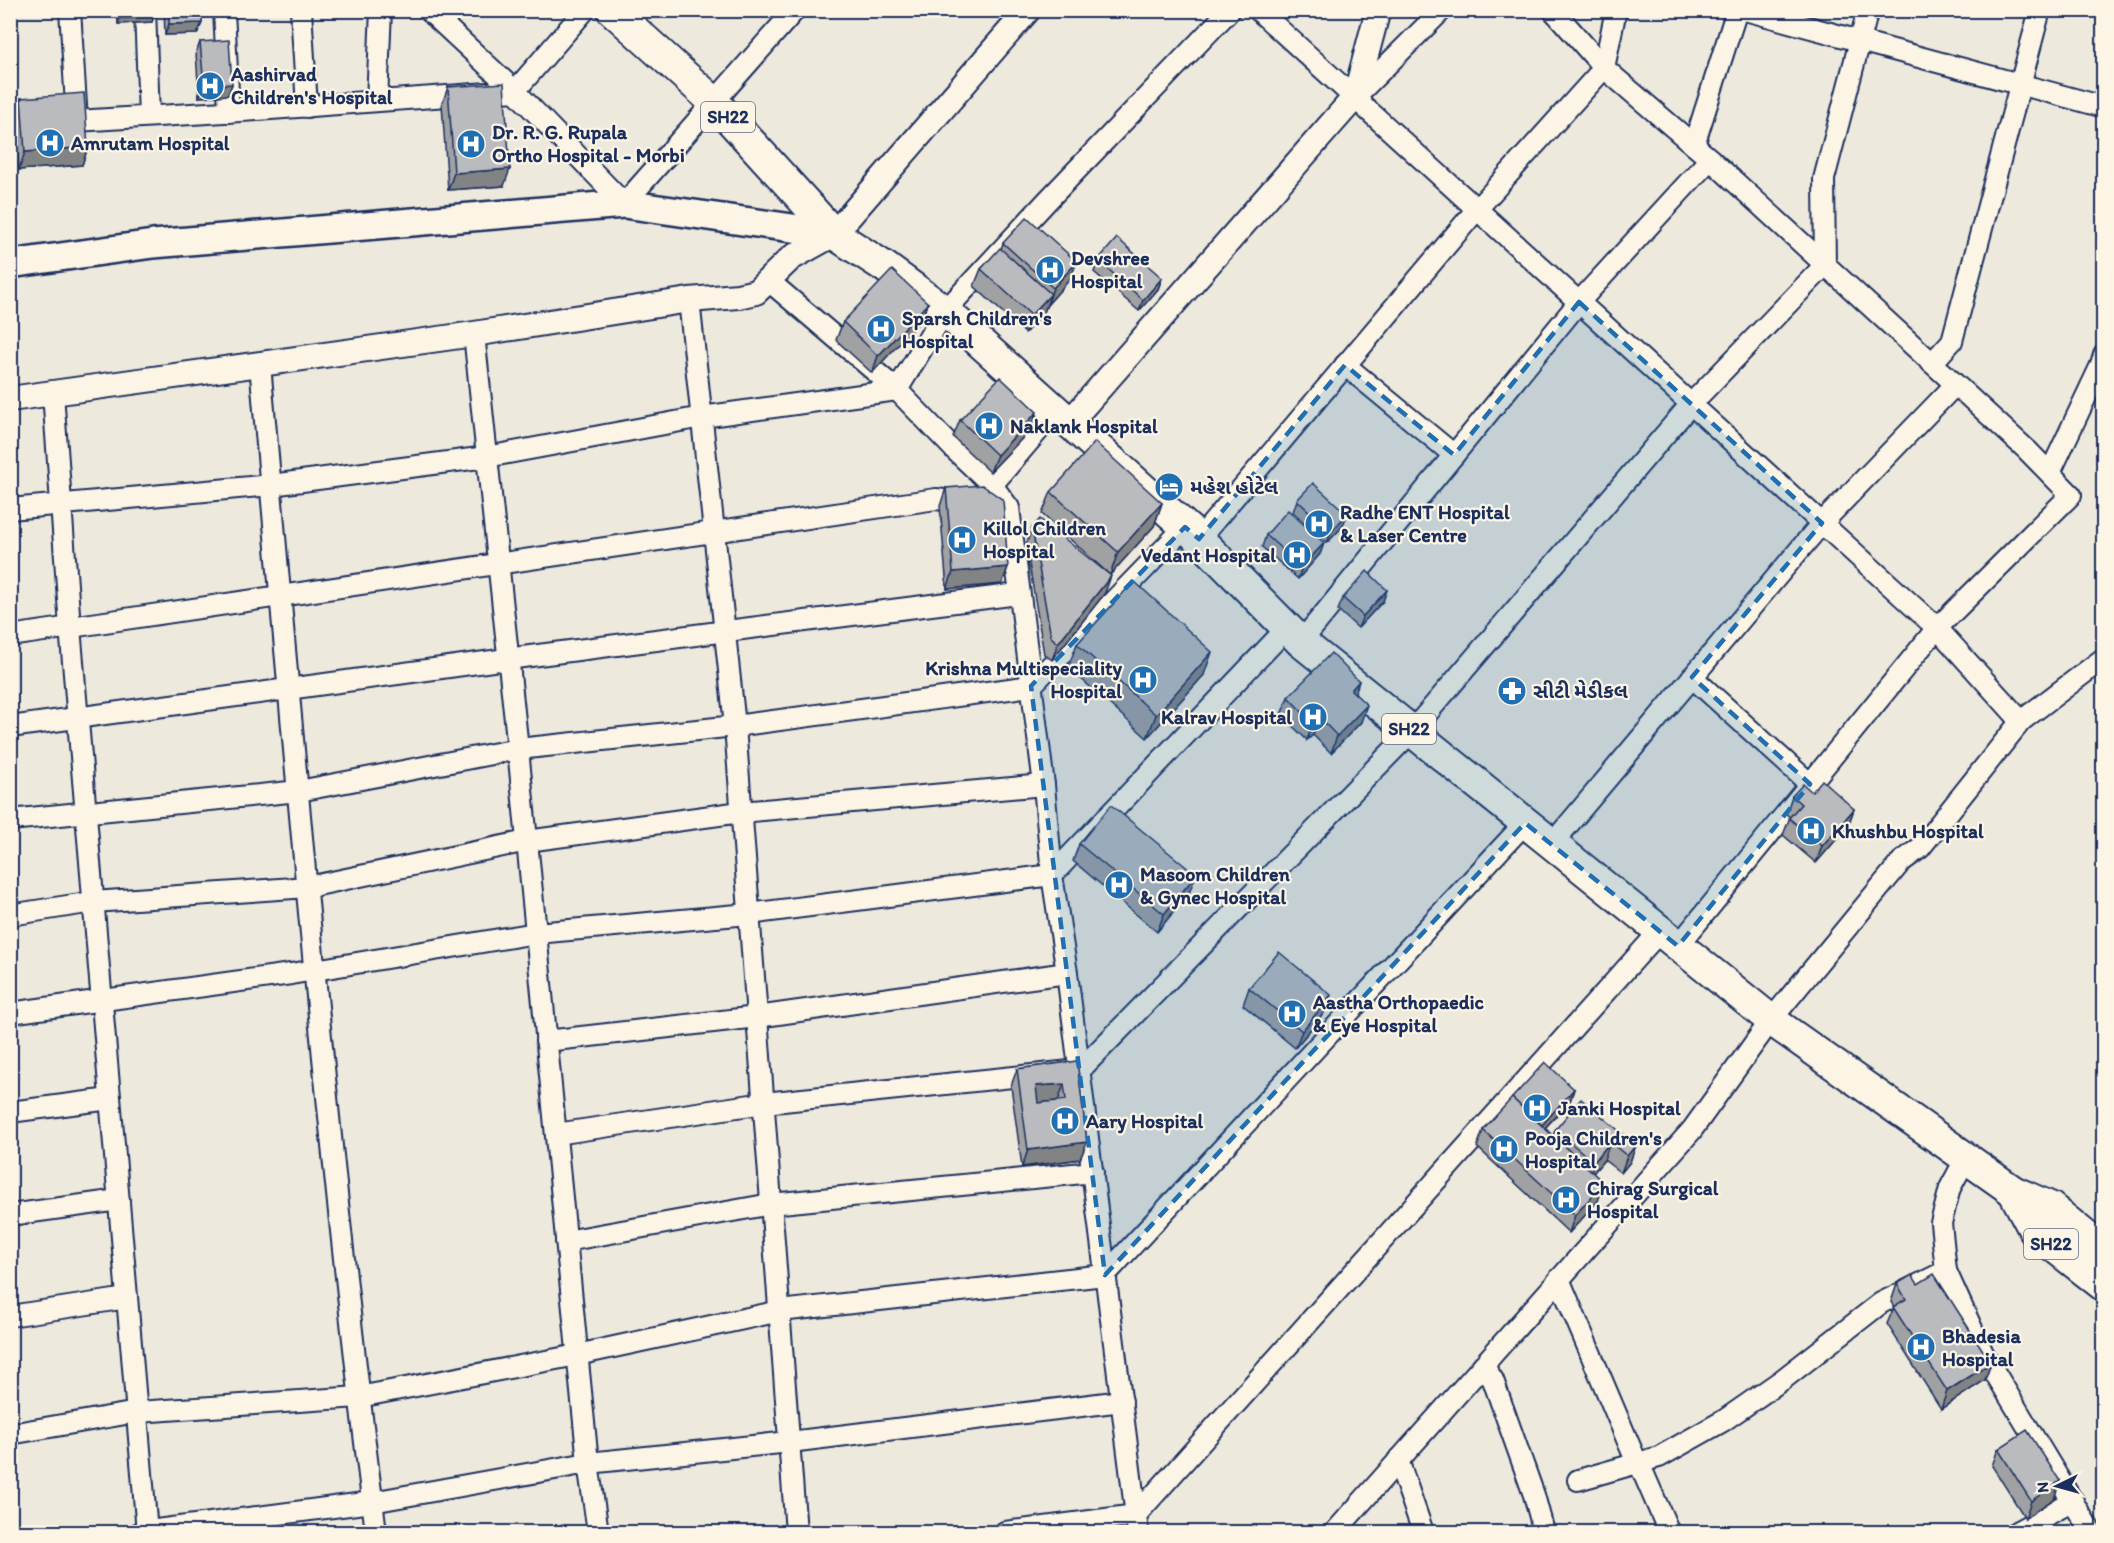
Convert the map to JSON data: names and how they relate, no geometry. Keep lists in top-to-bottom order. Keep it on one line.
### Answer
{"streets":{"main road":["SH22"]},"places":{"hospital":["Aashirvad Children's Hospital","Amrutam Hospital","Dr. R. G. Rupala Ortho Hospital - Morbi","Devshree Hospital","Sparsh Children's Hospital","Naklank Hospital","Radhe ENT Hospital & Laser Centre","Killol Children Hospital","Vedant Hospital","Krishna Multispeciality Hospital","Kalrav Hospital","Khushbu Hospital","Masoom Children & Gynec Hospital","Aastha Orthopaedic & Eye Hospital","Janki Hospital","Aary Hospital","Pooja Children's Hospital","Chirag Surgical Hospital","Bhadesia Hospital"],"hotel":["મહેશ હોટેલ"],"pharmacy":["સીટી મેડીકલ"]},"north":"left"}
